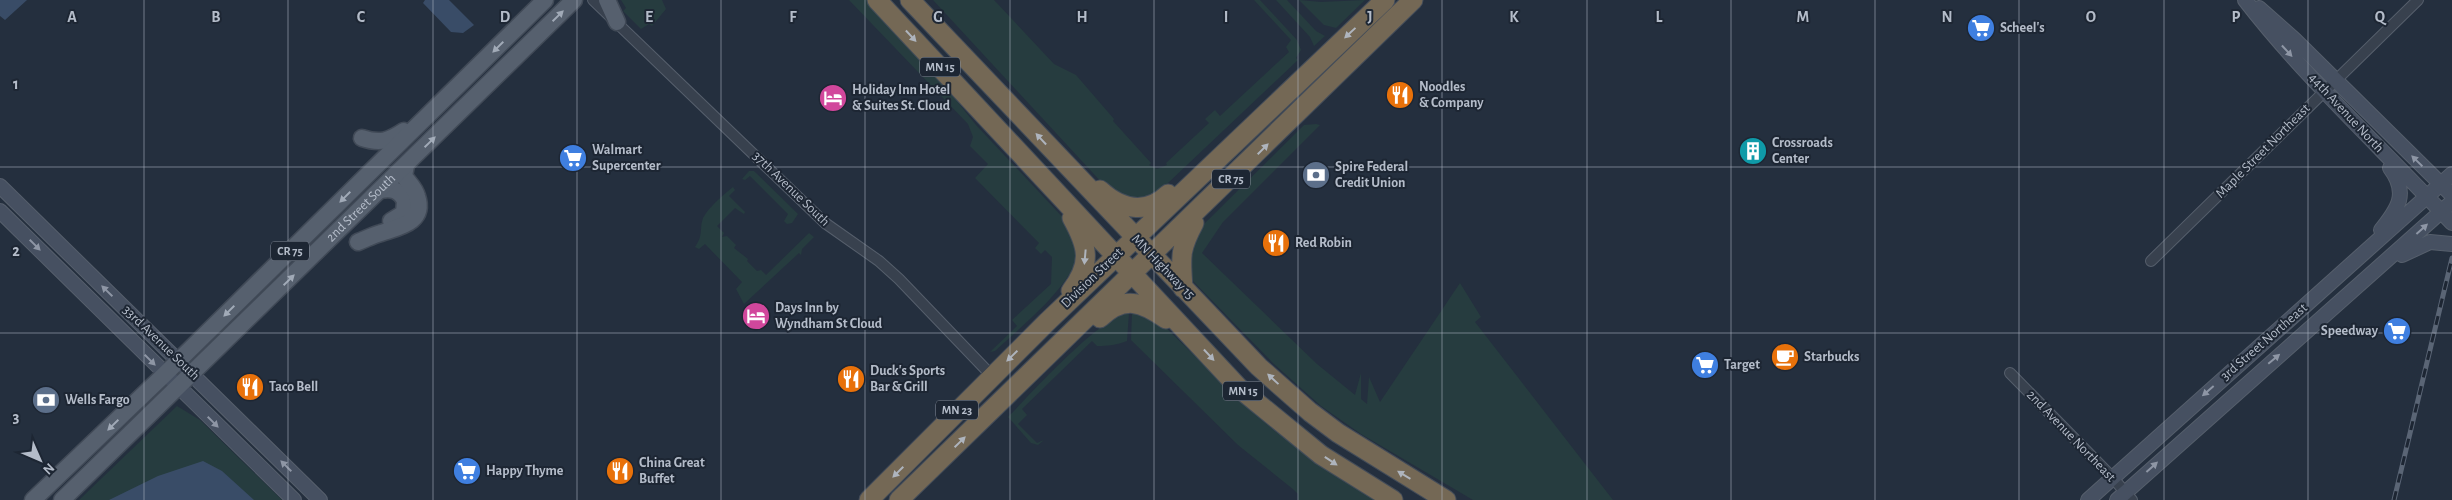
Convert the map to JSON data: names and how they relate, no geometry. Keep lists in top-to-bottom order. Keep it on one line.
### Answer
{"streets":{"highway":["MN 15","CR 75","MN Highway 15","Division Street","MN 23"],"main road":["44th Avenue North","2nd Street South","3rd Street Northeast","33rd Avenue South"],"street":["Maple Street Northeast","37th Avenue South","2nd Avenue Northeast"]},"crossings":[["44th Avenue North","Maple Street Northeast"],["44th Avenue North","3rd Street Northeast"],["37th Avenue South","Division Street"],["2nd Street South","33rd Avenue South"],["MN Highway 15","Division Street"],["3rd Street Northeast","2nd Avenue Northeast"]],"places":{"supermarket":["Scheel's","Walmart Supercenter","Speedway","Target","Happy Thyme"],"restaurant":["Noodles & Company","Red Robin","Duck's Sports Bar & Grill","Taco Bell","China Great Buffet"],"hotel":["Holiday Inn Hotel & Suites St. Cloud","Days Inn by Wyndham St Cloud"],"building":["Crossroads Center"],"bank":["Spire Federal Credit Union","Wells Fargo"],"cafe":["Starbucks"]},"north":"bottom right","grid":{"columns":["A","B","C","D","E","F","G","H","I","J","K","L","M","N","O","P","Q"],"rows":["1","2","3"]}}
